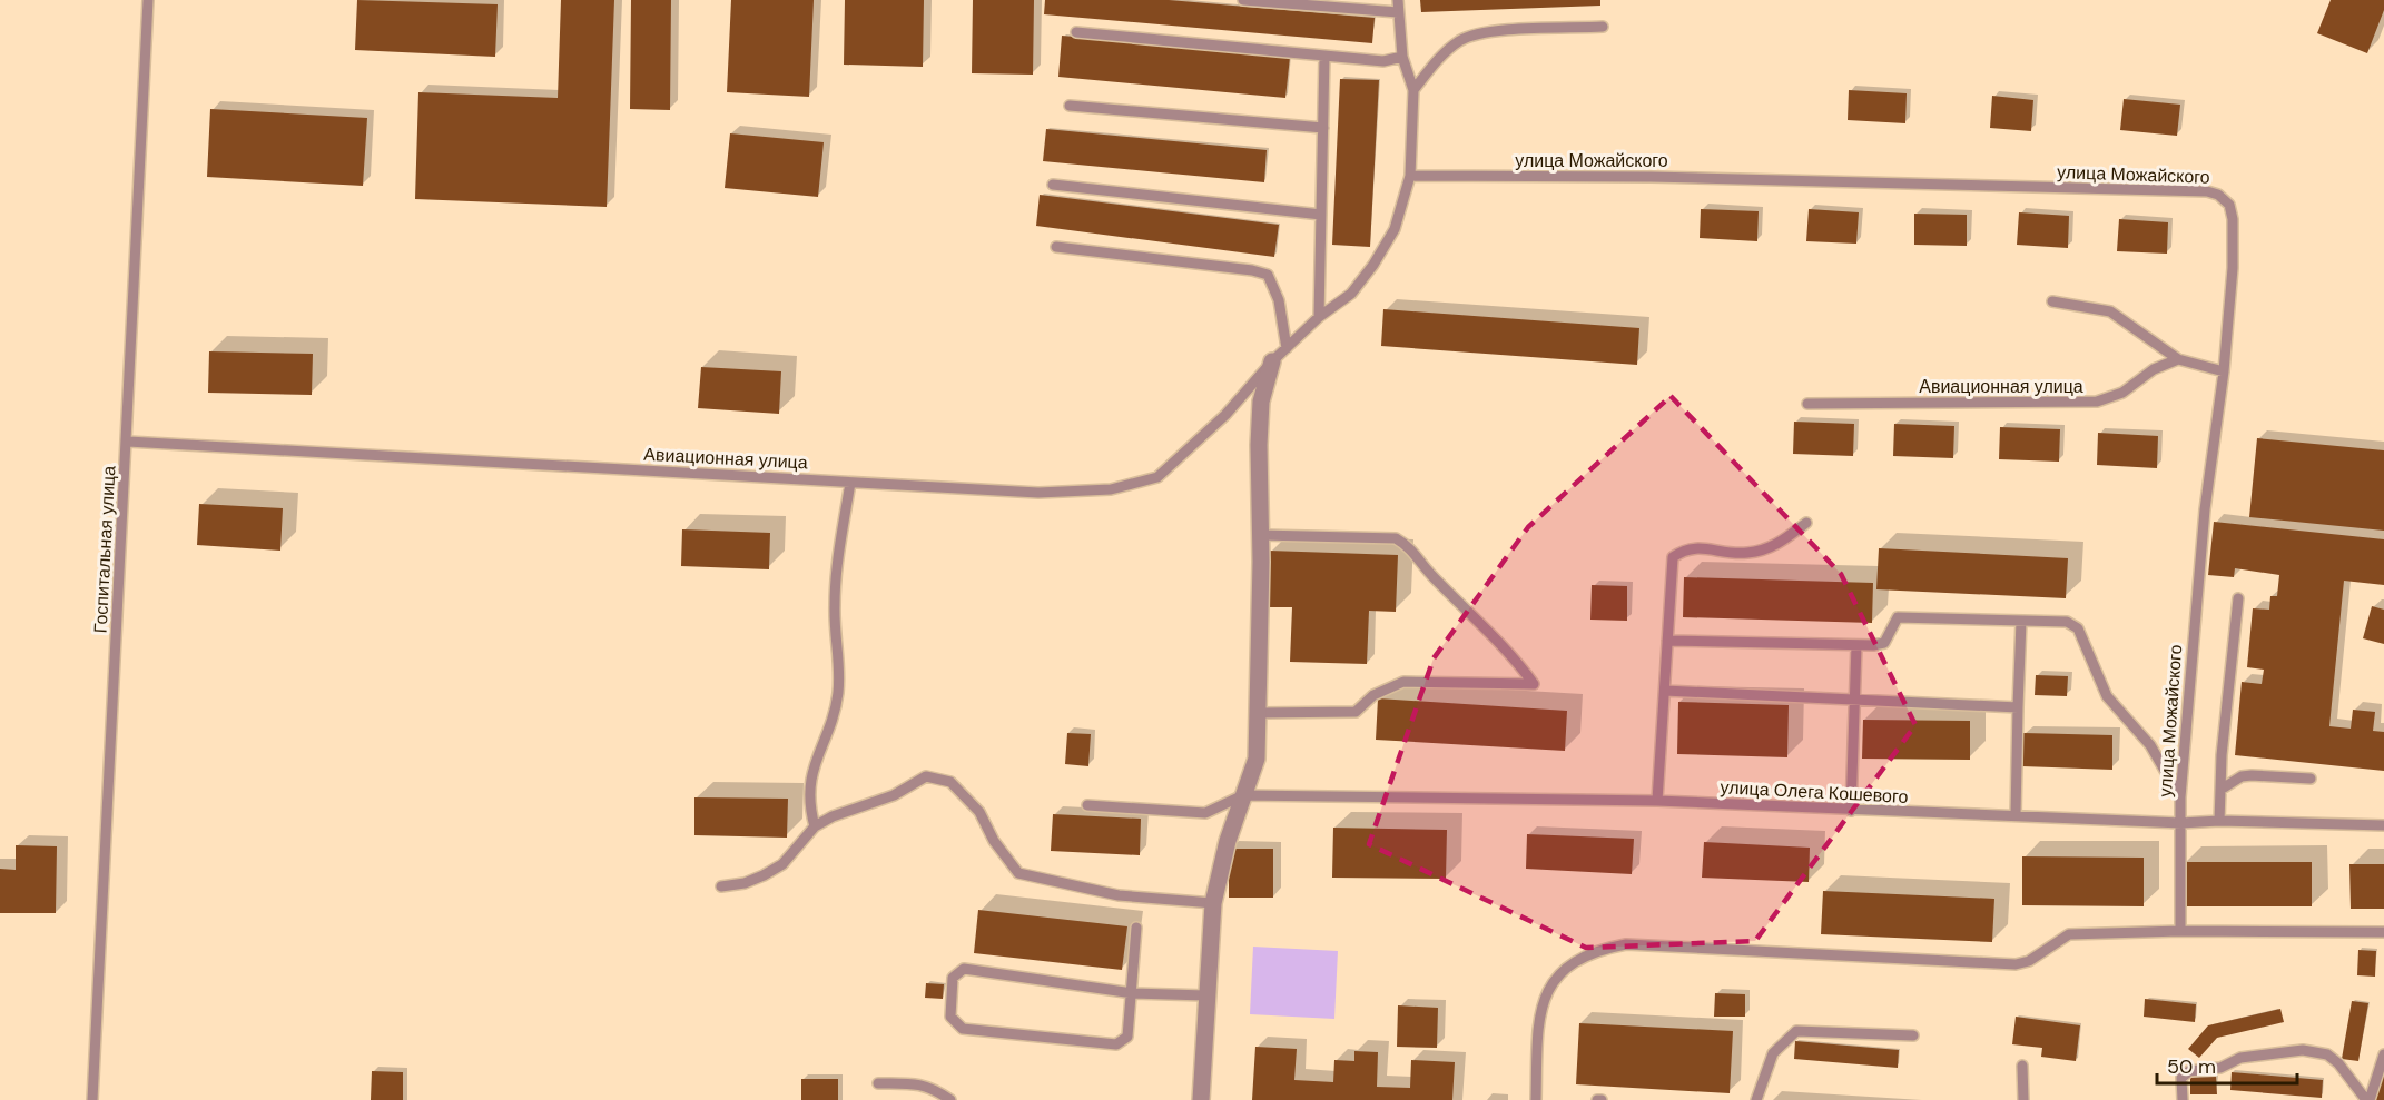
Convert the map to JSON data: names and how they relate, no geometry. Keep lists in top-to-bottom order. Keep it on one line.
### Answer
{"streets":{"lane":["улица Можайского","Авиационная улица","Госпитальная улица","улица Олега Кошевого"]},"crossings":[["улица Можайского","Авиационная улица"],["улица Можайского","улица Олега Кошевого"],["Авиационная улица","Госпитальная улица"]],"scale_bar":"50 m"}
